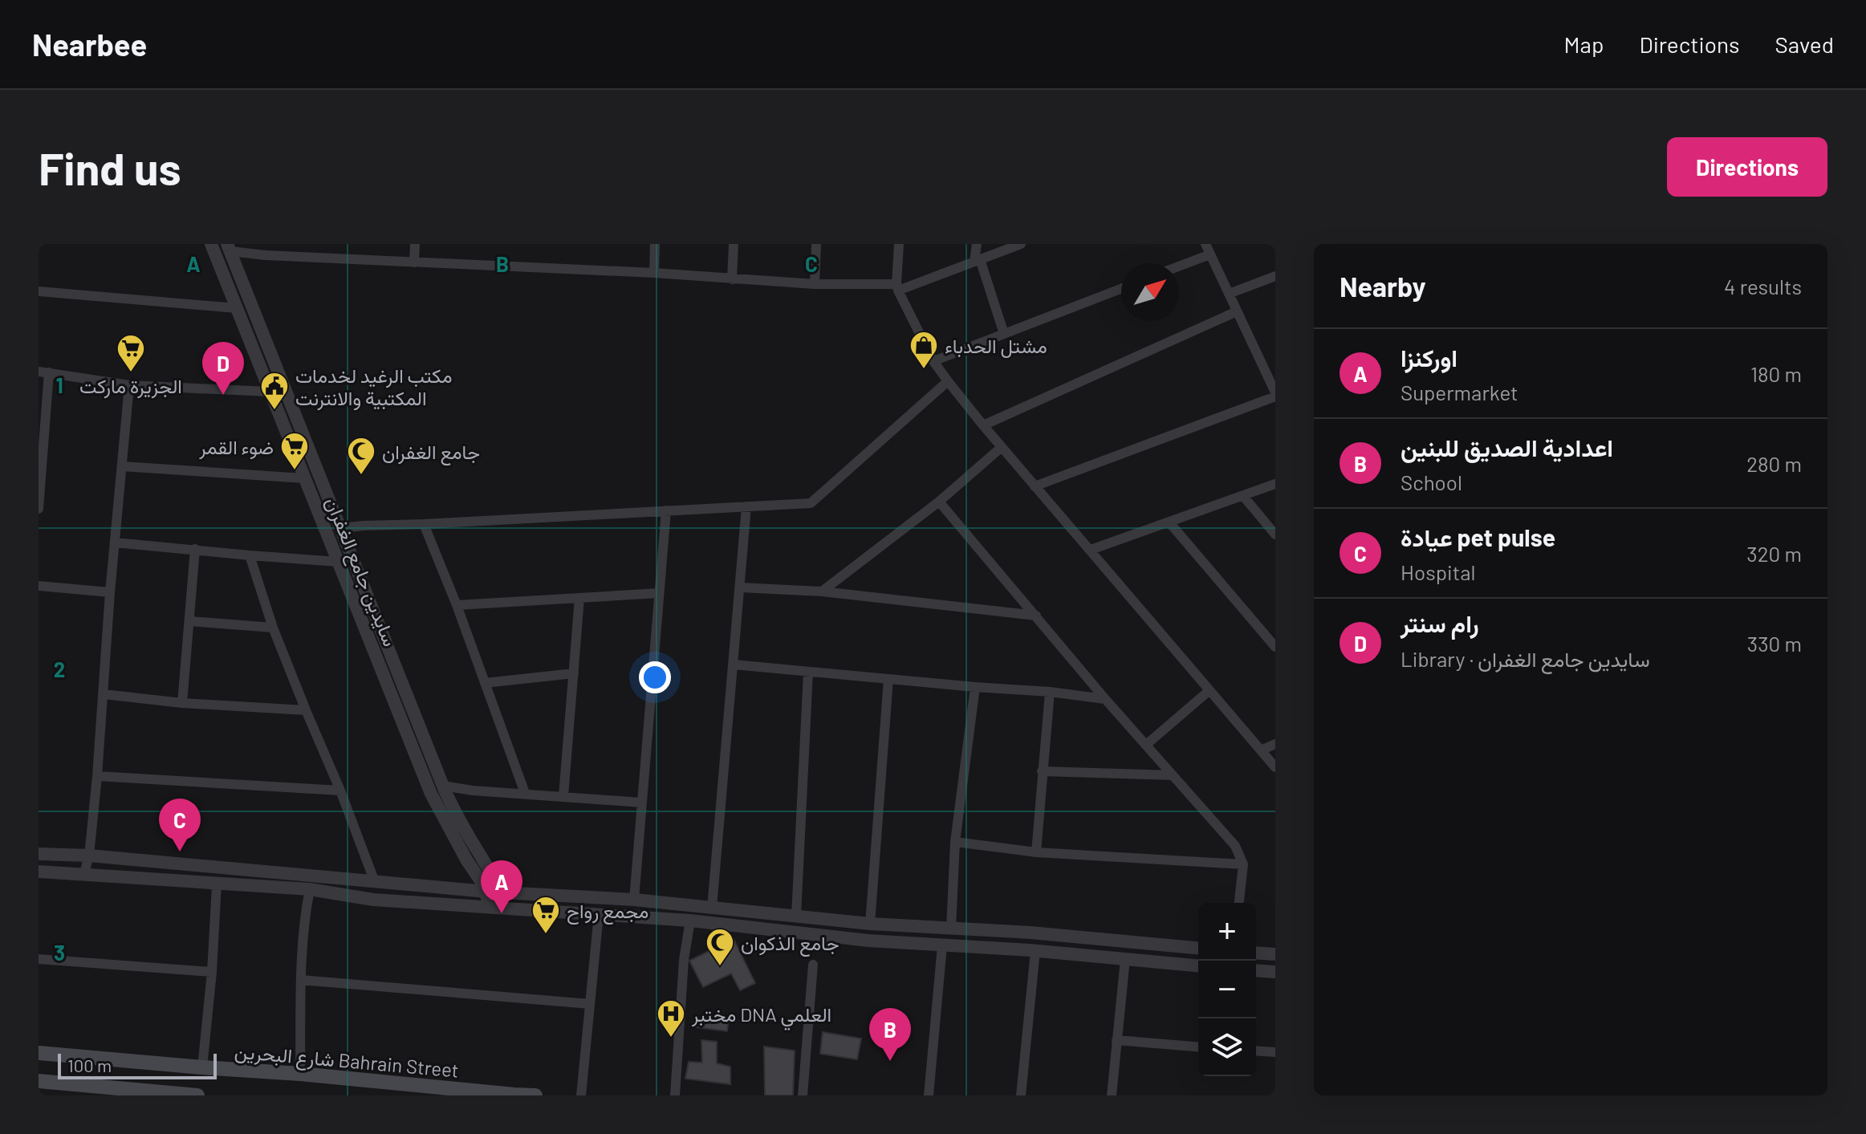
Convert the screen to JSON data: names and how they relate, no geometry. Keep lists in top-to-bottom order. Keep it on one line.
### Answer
{"streets":{"main road":["شارع البحرين Bahrain Street"],"street":["سايدين جامع الغفران"]},"places":{"shop":["مشتل الحدباء"],"supermarket":["الجزيرة ماركت","ضوء القمر","مجمع رواح"],"public building":["مكتب الرغيد لخدمات المكتبية والانترنت"],"mosque":["جامع الغفران","جامع الذكوان"],"hospital":["مختبر DNA العلمي"]},"scale_bar":"100 m","north":"top right","page":{"header":"Nearbee","nav":["Map","Directions","Saved"],"buttons":"Directions","title":"Find us","heading":["Nearby","4 results"],"list":[{"mark":"A","name":"اوركنزا","note":"Supermarket","value":"180 m"},{"mark":"B","name":"اعدادية الصديق للبنين","note":"School","value":"280 m"},{"mark":"C","name":"عيادة pet pulse","note":"Hospital","value":"320 m"},{"mark":"D","name":"رام سنتر","note":"Library · سايدين جامع الغفران","value":"330 m"}],"pins":["D","C","A","B"],"map_buttons":["+","−"],"scale":"100 m"},"grid":{"columns":["A","B","C"],"rows":["1","2","3"]}}
